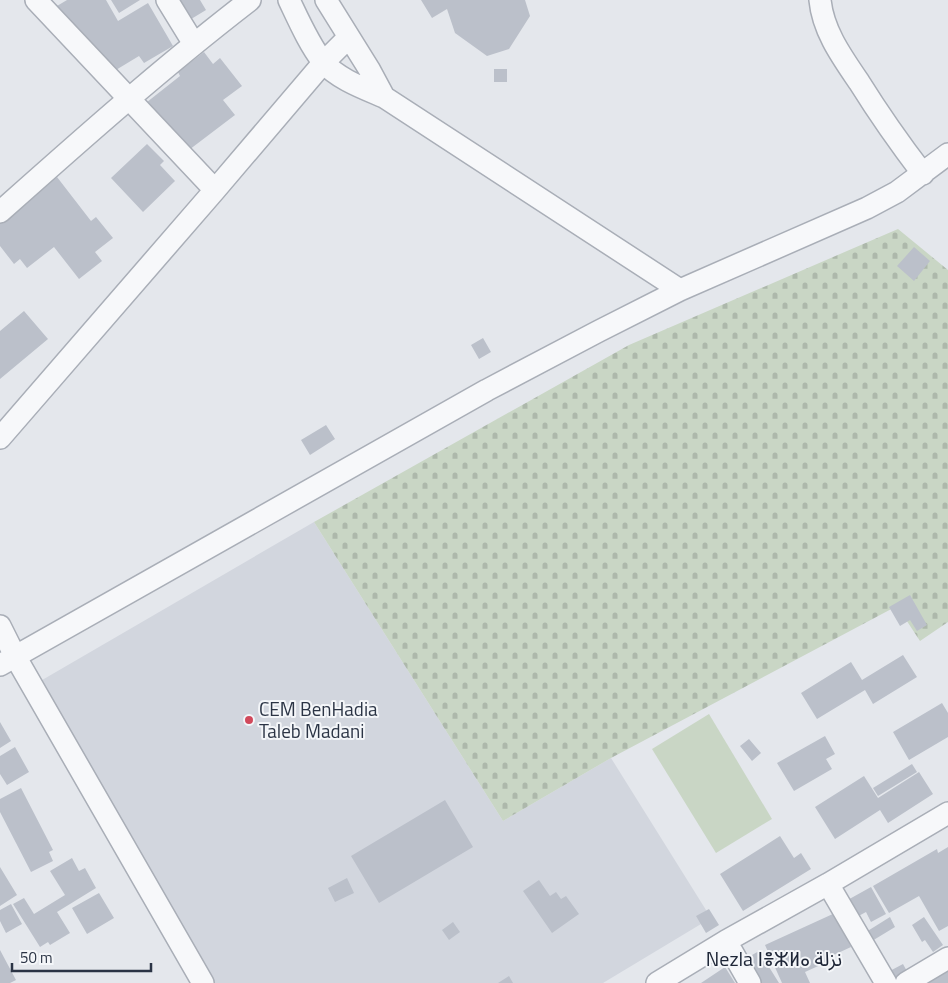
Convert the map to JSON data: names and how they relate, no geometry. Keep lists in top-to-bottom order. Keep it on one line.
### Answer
{"districts":["Nezla ⵏⴻⵣⵍⴰ نزلة"],"places":["CEM BenHadia Taleb Madani"],"scale_bar":"50 m"}
